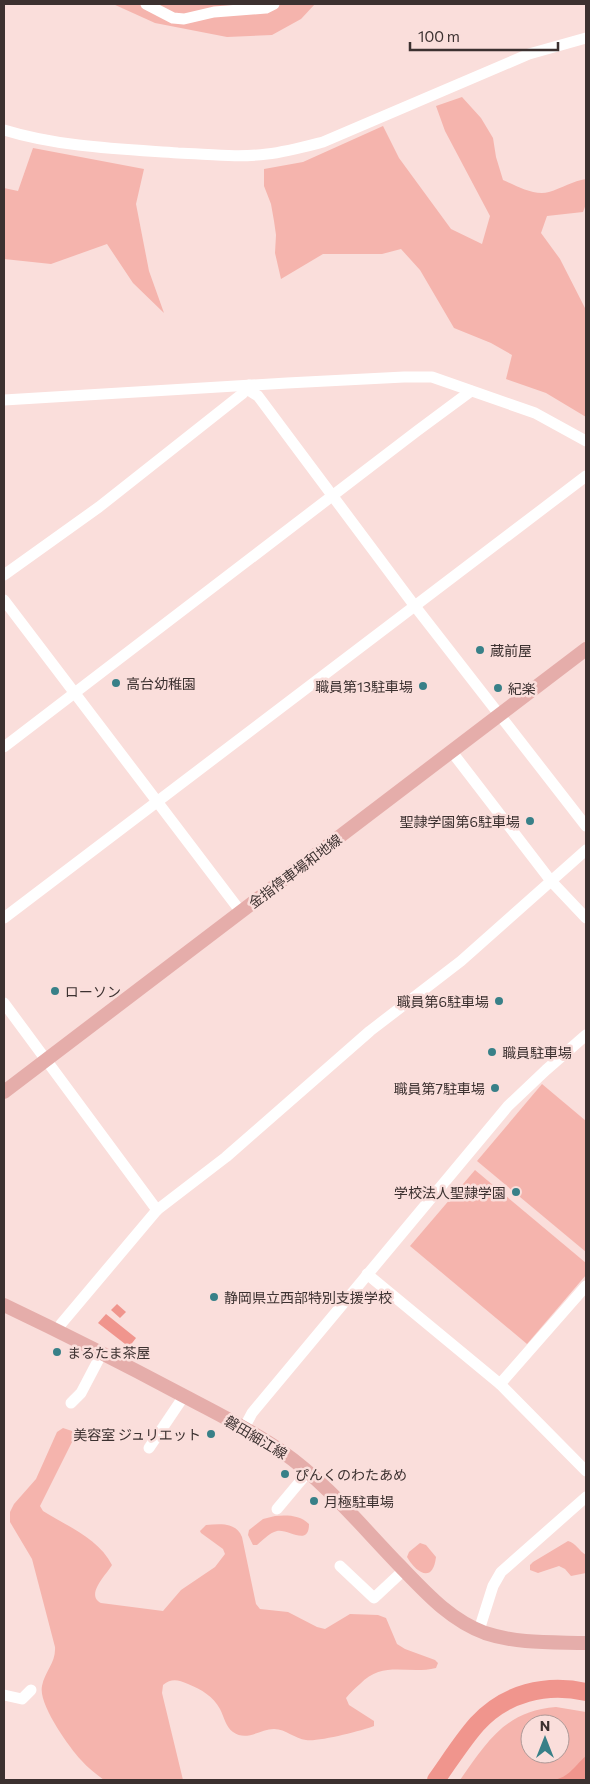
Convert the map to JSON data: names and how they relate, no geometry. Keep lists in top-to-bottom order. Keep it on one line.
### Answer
{"streets":{"main road":["金指停車場和地線","磐田細江線"]},"places":["蔵前屋","高台幼稚園","職員第13駐車場","紀楽","聖隷学園第6駐車場","ローソン","職員第6駐車場","職員駐車場","職員第7駐車場","学校法人聖隷学園","静岡県立西部特別支援学校","まるたま茶屋","美容室 ジュリエット","ぴんくのわたあめ","月極駐車場"],"scale_bar":"100 m","north":"top"}
